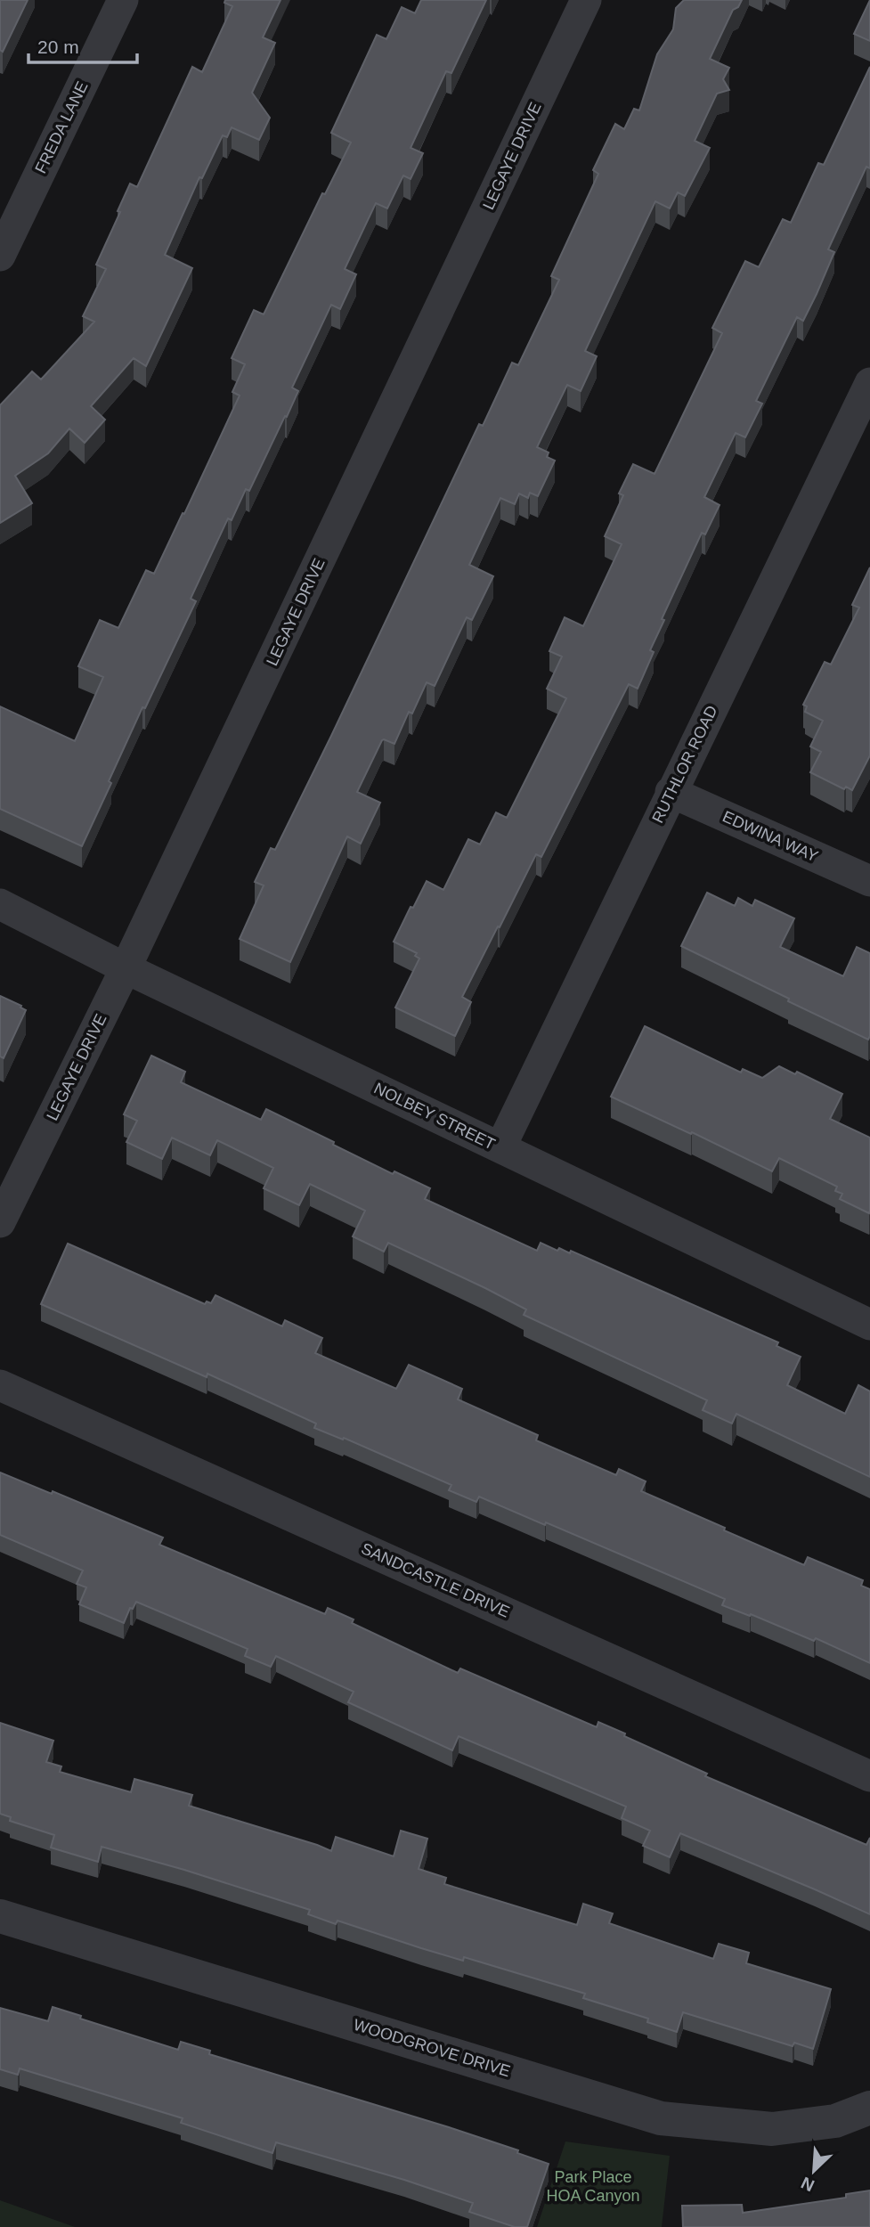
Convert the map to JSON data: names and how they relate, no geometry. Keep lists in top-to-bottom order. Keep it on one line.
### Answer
{"streets":{"street":["FREDA LANE","LEGAYE DRIVE","RUTHLOR ROAD","EDWINA WAY","NOLBEY STREET","SANDCASTLE DRIVE","WOODGROVE DRIVE"]},"crossings":[["LEGAYE DRIVE","NOLBEY STREET"],["RUTHLOR ROAD","EDWINA WAY"],["RUTHLOR ROAD","NOLBEY STREET"]],"parks":["Park Place HOA Canyon"],"scale_bar":"20 m","north":"bottom left"}
